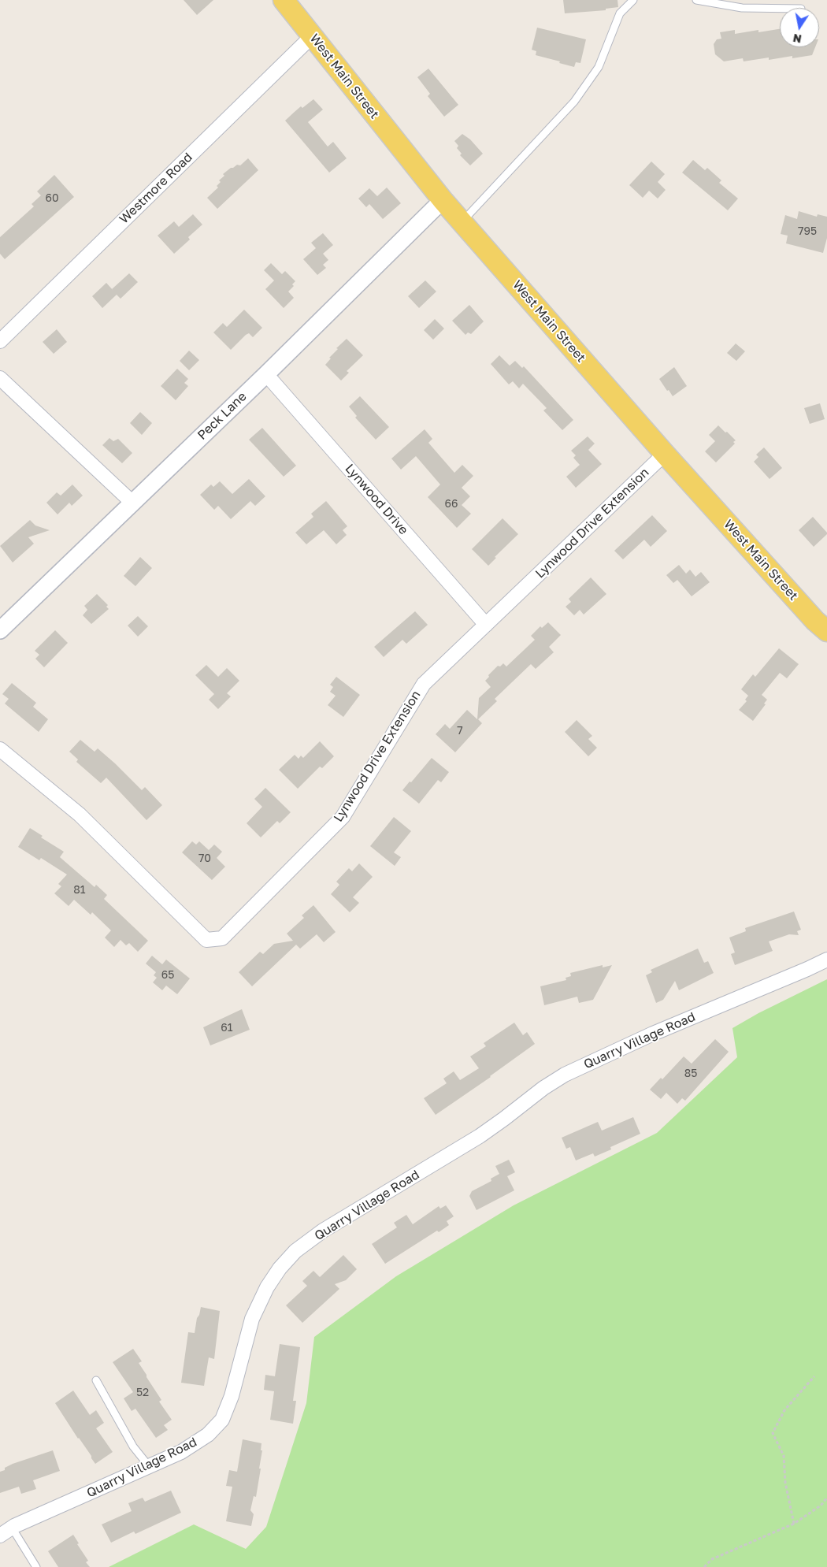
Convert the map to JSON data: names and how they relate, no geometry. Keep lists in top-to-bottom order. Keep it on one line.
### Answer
{"streets":{"main road":["West Main Street"],"street":["Westmore Road","Peck Lane","Lynwood Drive","Lynwood Drive Extension","Quarry Village Road"]},"crossings":[["West Main Street","Westmore Road"],["West Main Street","Peck Lane"],["West Main Street","Lynwood Drive Extension"],["Peck Lane","Lynwood Drive"],["Lynwood Drive","Lynwood Drive Extension"]],"house_numbers":["60","795","66","7","70","81","65","61","85","52"],"north":"bottom"}
